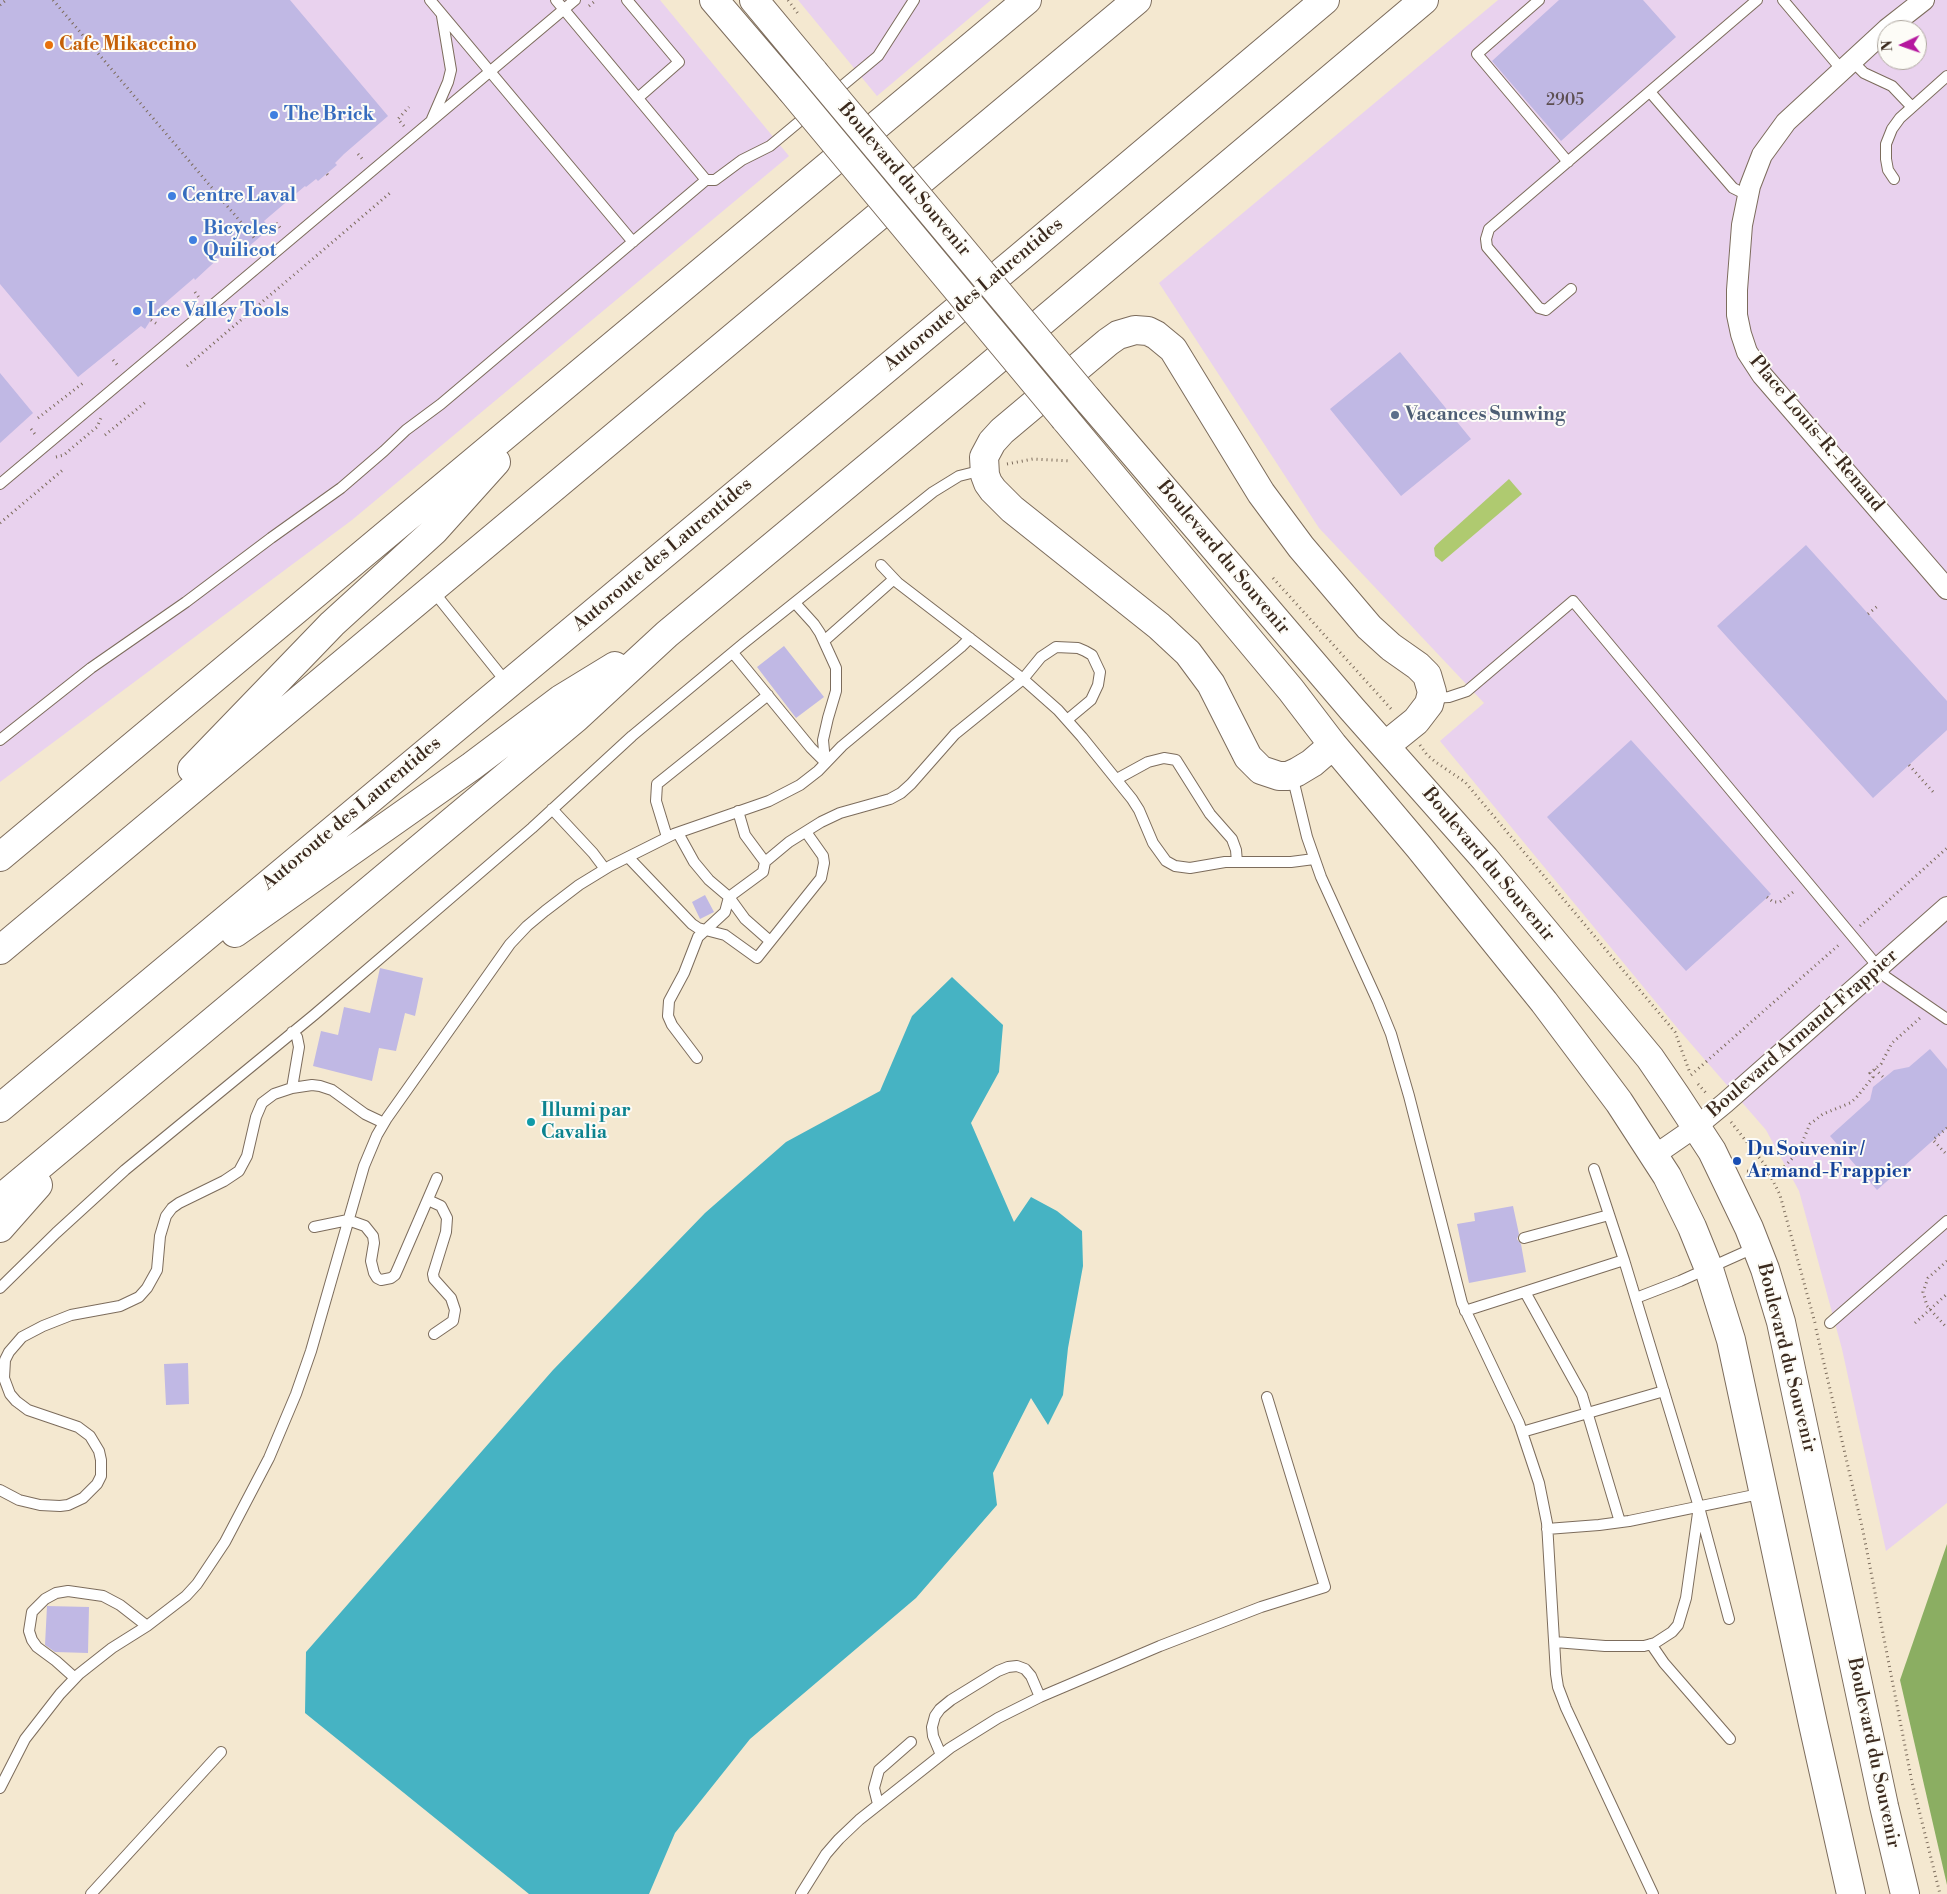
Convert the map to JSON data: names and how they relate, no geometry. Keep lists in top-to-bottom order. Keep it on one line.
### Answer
{"streets":{"main road":["Boulevard du Souvenir","Autoroute des Laurentides"],"street":["Place Louis-R.-Renaud","Boulevard Armand-Frappier"]},"crossings":[["Boulevard du Souvenir","Boulevard Armand-Frappier"]],"places":["Cafe Mikaccino","The Brick","Centre Laval","Bicycles Quilicot","Lee Valley Tools","Vacances Sunwing","Illumi par Cavalia","Du Souvenir / Armand-Frappier"],"house_numbers":["2905"],"north":"left"}
